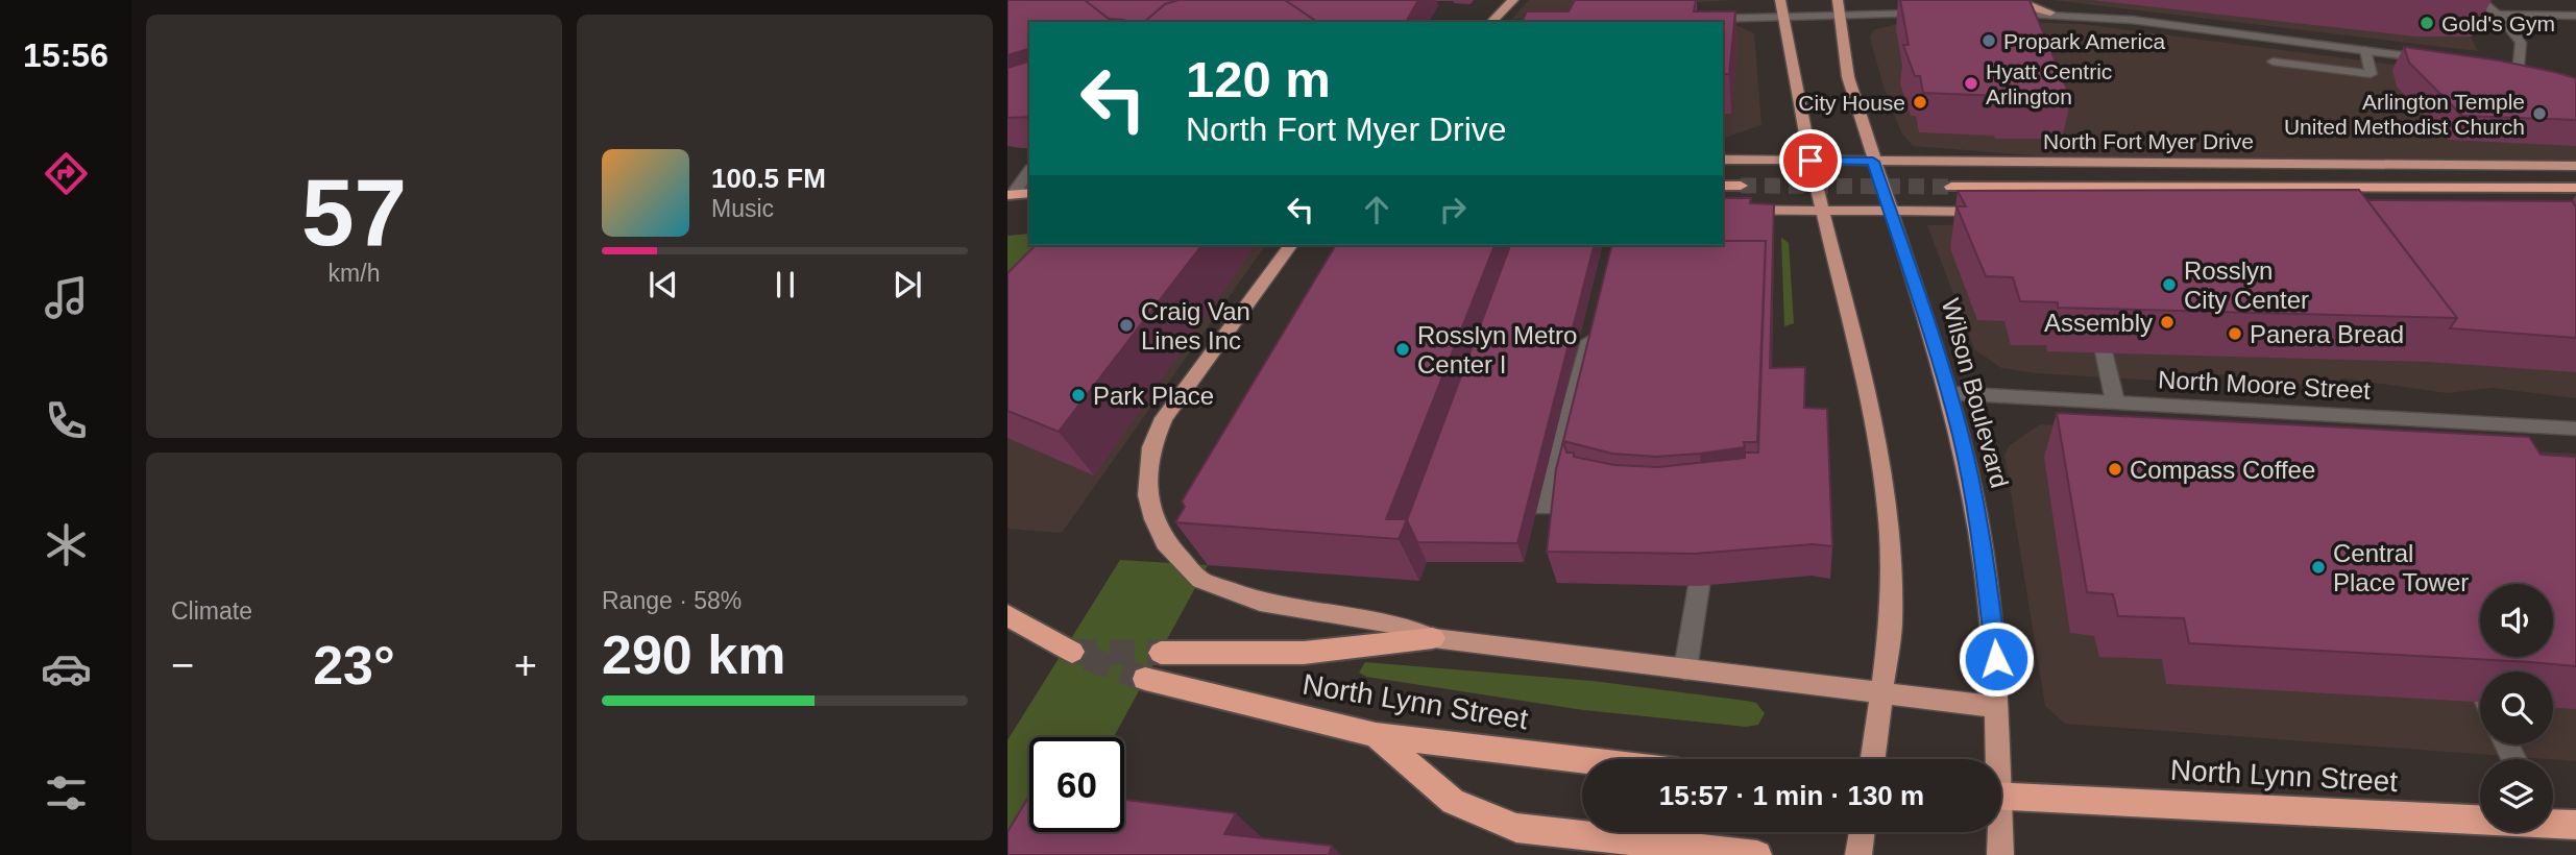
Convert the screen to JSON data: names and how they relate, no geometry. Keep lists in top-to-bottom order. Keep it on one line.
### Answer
{"streets":{"highway":["North Fort Myer Drive","North Lynn Street"],"main road":["Wilson Boulevard"],"street":["North Moore Street"]},"crossings":[["North Fort Myer Drive","Wilson Boulevard"],["North Moore Street","Wilson Boulevard"]],"places":["Gold's Gym","Propark America","Hyatt Centric Arlington","City House","Arlington Temple United Methodist Church","Rosslyn City Center","Assembly","Craig Van Lines Inc","Panera Bread","Rosslyn Metro Center I","Park Place","Compass Coffee","Central Place Tower"],"page":{"tabs":"15:56","tile":[["57","km/h"],"Climate",["Range · 58%","290 km"]],"turn":["120 m","North Fort Myer Drive"],"song":["100.5 FM","Music"],"heat":["−","23°","+"],"limit":"60","trip":"15:57 · 1 min · 130 m"}}
